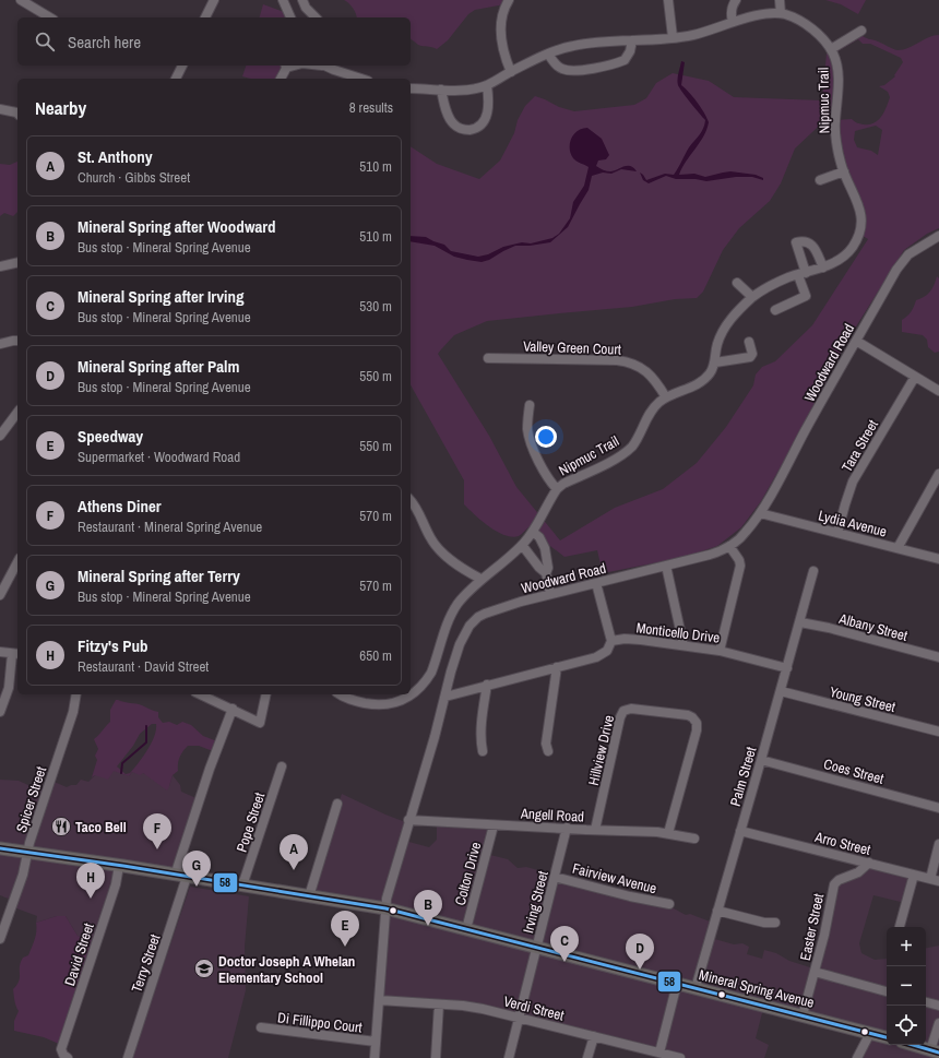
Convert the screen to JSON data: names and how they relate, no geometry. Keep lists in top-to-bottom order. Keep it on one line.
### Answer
{"streets":{"main road":["Mineral Spring Avenue"],"street":["Nipmuc Trail","Valley Green Court","Woodward Road","Tara Street","Lydia Avenue","Albany Street","Monticello Drive","Young Street","Hillview Drive","Coes Street","Palm Street","Spicer Street","Angell Road","Pope Street","Arro Street","Colton Drive","Fairview Avenue","Irving Street","Easter Street","David Street","Terry Street","Verdi Street","Di Fillippo Court"]},"crossings":[["Nipmuc Trail","Valley Green Court"],["Woodward Road","Lydia Avenue"],["Woodward Road","Angell Road"],["Woodward Road","Mineral Spring Avenue"],["Woodward Road","Verdi Street"],["Woodward Road","Di Fillippo Court"],["Tara Street","Lydia Avenue"],["Albany Street","Palm Street"],["Monticello Drive","Palm Street"],["Young Street","Palm Street"],["Hillview Drive","Angell Road"],["Coes Street","Palm Street"],["Palm Street","Arro Street"],["Palm Street","Mineral Spring Avenue"],["Spicer Street","Mineral Spring Avenue"],["Angell Road","Colton Drive"],["Angell Road","Irving Street"],["Pope Street","Mineral Spring Avenue"],["Arro Street","Easter Street"],["Colton Drive","Mineral Spring Avenue"],["Fairview Avenue","Irving Street"],["Irving Street","Mineral Spring Avenue"],["Irving Street","Verdi Street"],["Easter Street","Mineral Spring Avenue"],["David Street","Mineral Spring Avenue"],["Terry Street","Mineral Spring Avenue"]],"places":{"restaurant":["Taco Bell"],"school or university":["Doctor Joseph A Whelan Elementary School"]},"lines":["transit line 58"],"page":{"search":"Search here","heading":["Nearby","8 results"],"list":[{"mark":"A","name":"St. Anthony","note":"Church · Gibbs Street","value":"510 m"},{"mark":"B","name":"Mineral Spring after Woodward","note":"Bus stop · Mineral Spring Avenue","value":"510 m"},{"mark":"C","name":"Mineral Spring after Irving","note":"Bus stop · Mineral Spring Avenue","value":"530 m"},{"mark":"D","name":"Mineral Spring after Palm","note":"Bus stop · Mineral Spring Avenue","value":"550 m"},{"mark":"E","name":"Speedway","note":"Supermarket · Woodward Road","value":"550 m"},{"mark":"F","name":"Athens Diner","note":"Restaurant · Mineral Spring Avenue","value":"570 m"},{"mark":"G","name":"Mineral Spring after Terry","note":"Bus stop · Mineral Spring Avenue","value":"570 m"},{"mark":"H","name":"Fitzy's Pub","note":"Restaurant · David Street","value":"650 m"}],"pins":["F","A","G","H","B","E","C","D"],"map_buttons":["+","−"]}}
